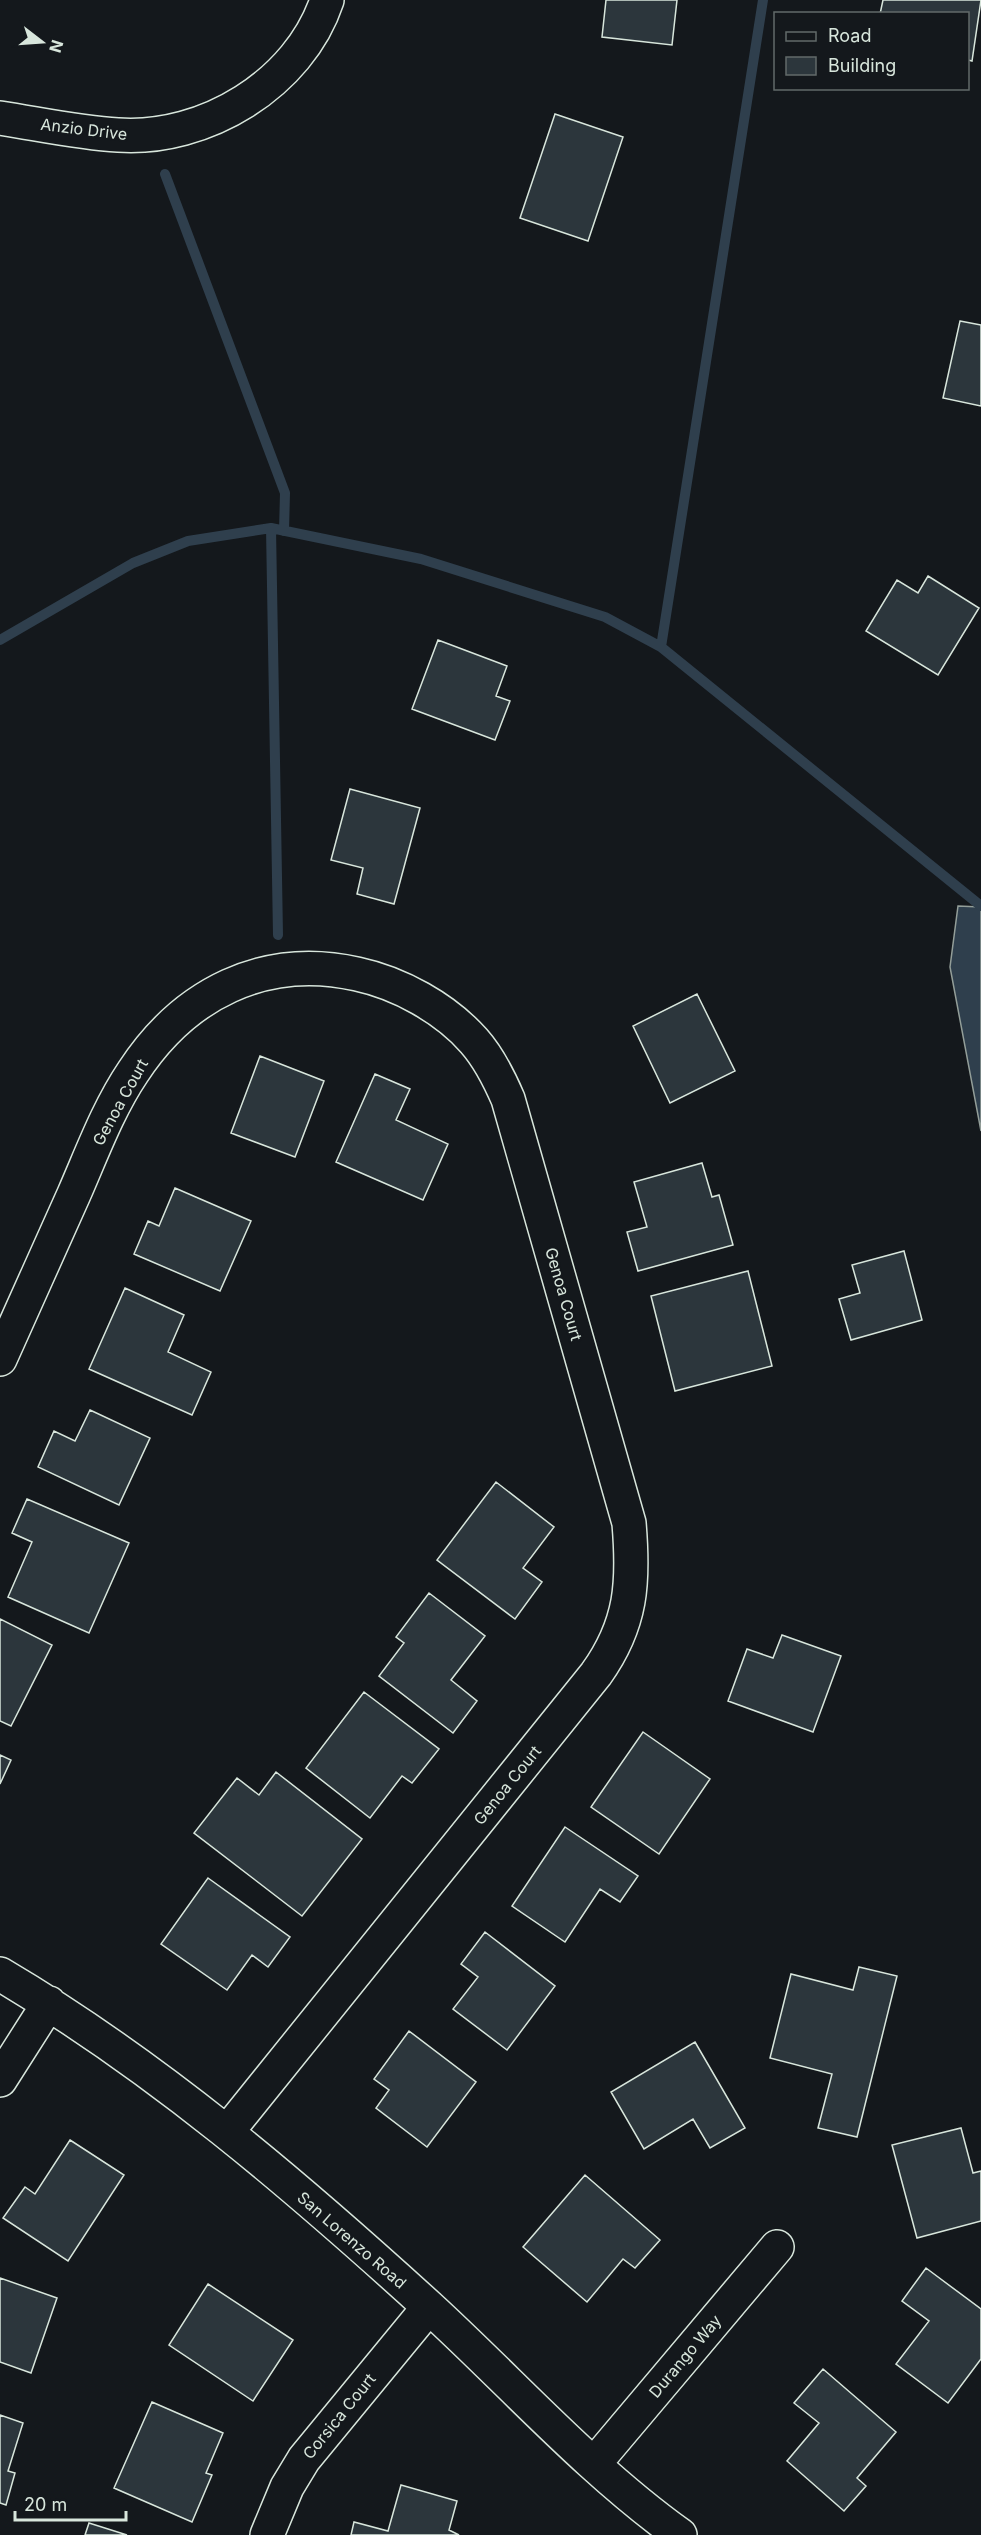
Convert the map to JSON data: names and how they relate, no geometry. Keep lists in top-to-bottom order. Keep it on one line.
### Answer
{"streets":{"street":["Anzio Drive","Genoa Court","San Lorenzo Road","Durango Way","Corsica Court"]},"crossings":[["Genoa Court","San Lorenzo Road"],["San Lorenzo Road","Durango Way"],["San Lorenzo Road","Corsica Court"]],"legend":["Road","Building"],"scale_bar":"20 m","north":"right"}
